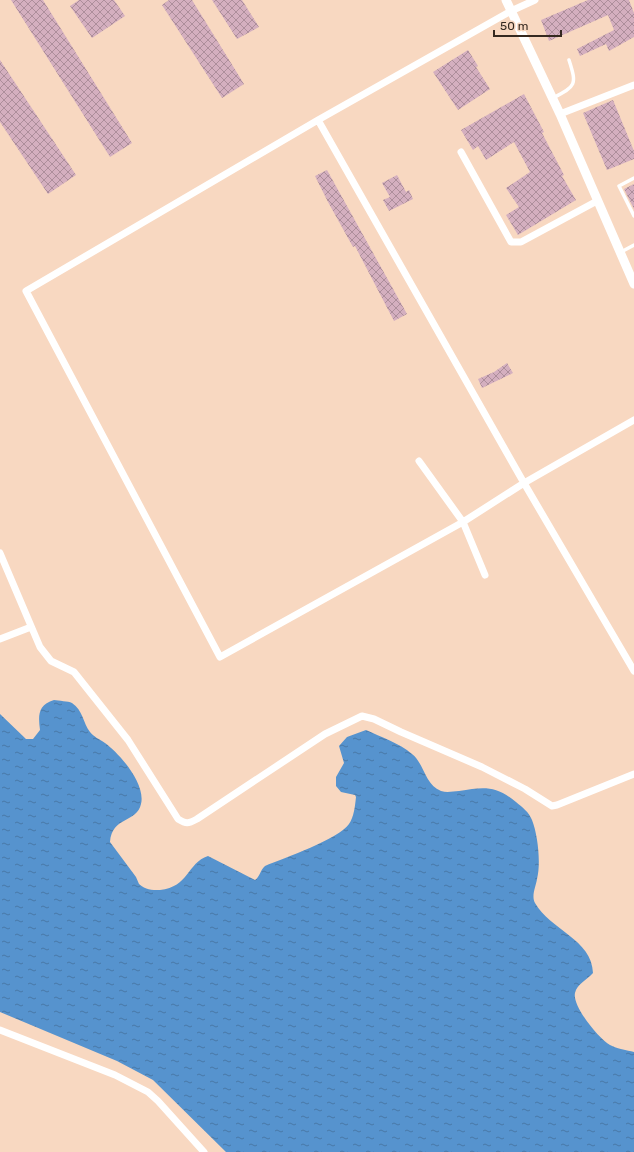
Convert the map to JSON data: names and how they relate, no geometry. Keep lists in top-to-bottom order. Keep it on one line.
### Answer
{"scale_bar":"50 m"}
